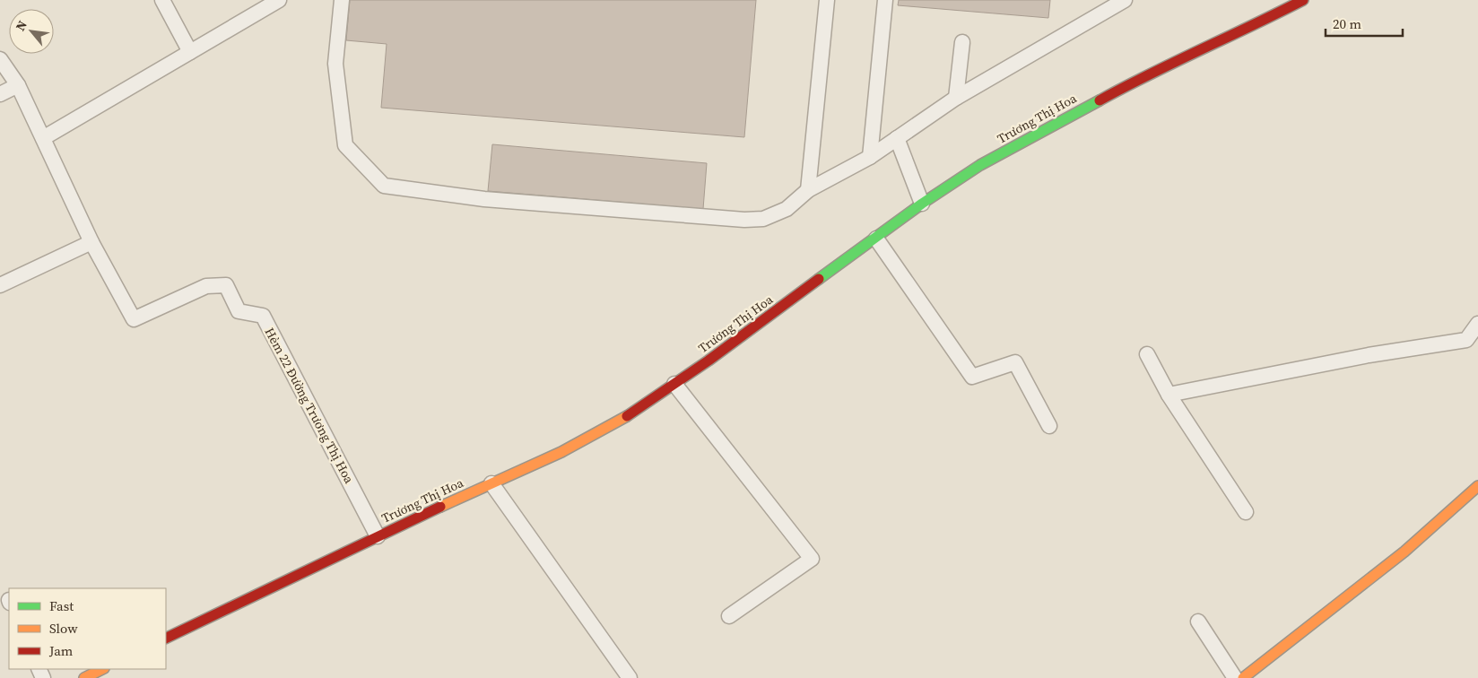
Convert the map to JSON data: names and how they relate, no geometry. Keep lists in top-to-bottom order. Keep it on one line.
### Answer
{"streets":{"street":["Trương Thị Hoa"],"lane":["Hẻm 22 Đường Trương Thị Hoa"]},"crossings":[["Trương Thị Hoa","Hẻm 22 Đường Trương Thị Hoa"]],"legend":["Fast","Slow","Jam"],"scale_bar":"20 m","north":"top left"}
